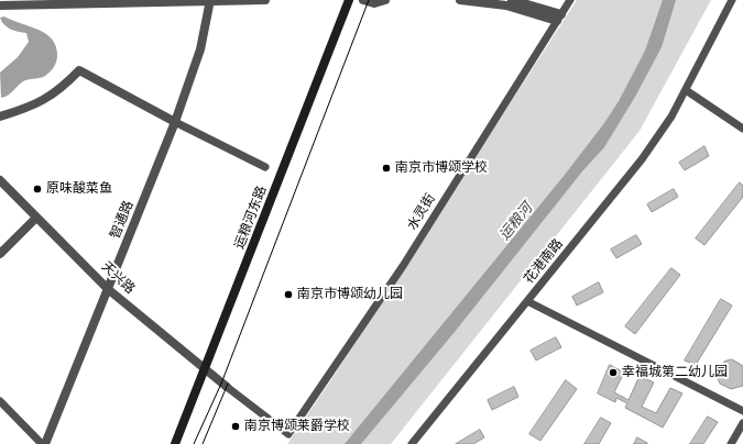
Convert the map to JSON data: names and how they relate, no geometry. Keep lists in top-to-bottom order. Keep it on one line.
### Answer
{"streets":{"main road":["运粮河东路"],"street":["水灵街","智通路","花港南路","天兴路"]},"crossings":[["水灵街","天兴路"],["运粮河东路","天兴路"],["智通路","天兴路"]],"water":["运粮河"],"places":["南京市博颂学校","原味酸菜鱼","南京市博颂幼儿园","幸福城第二幼儿园","南京博颂莱爵学校"]}
